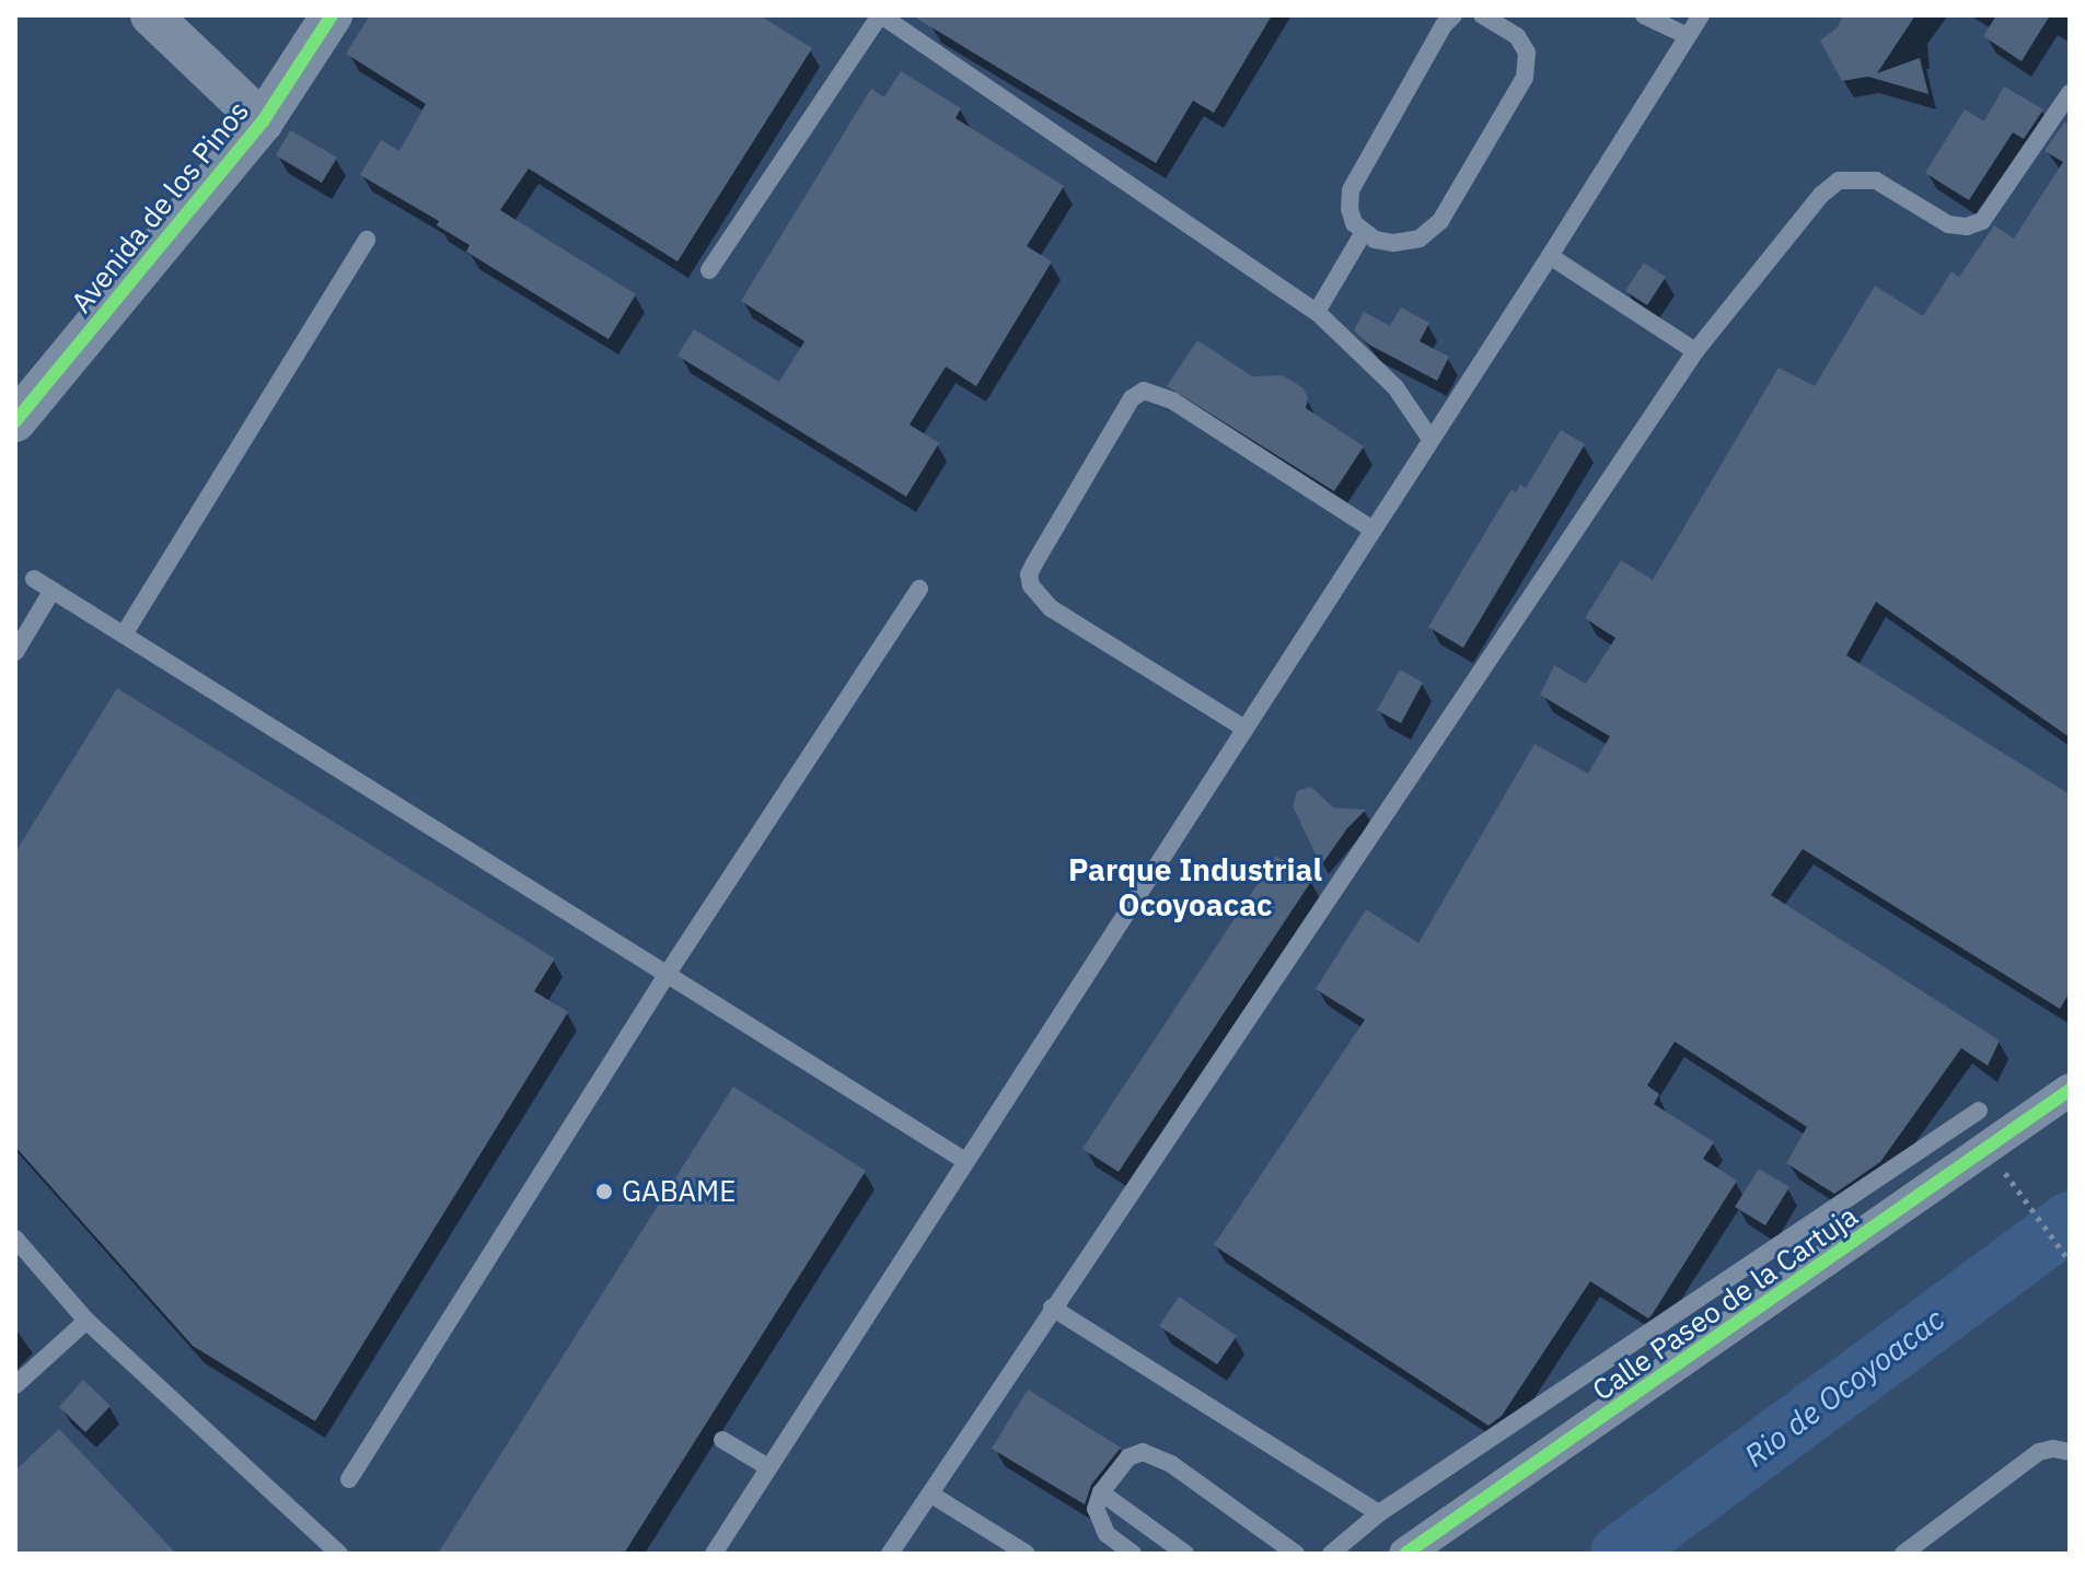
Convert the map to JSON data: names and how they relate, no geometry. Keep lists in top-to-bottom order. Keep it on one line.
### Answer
{"streets":{"street":["Avenida de los Pinos","Calle Paseo de la Cartuja"]},"districts":["Parque Industrial Ocoyoacac"],"water":["Rio de Ocoyoacac"],"places":["GABAME"]}
